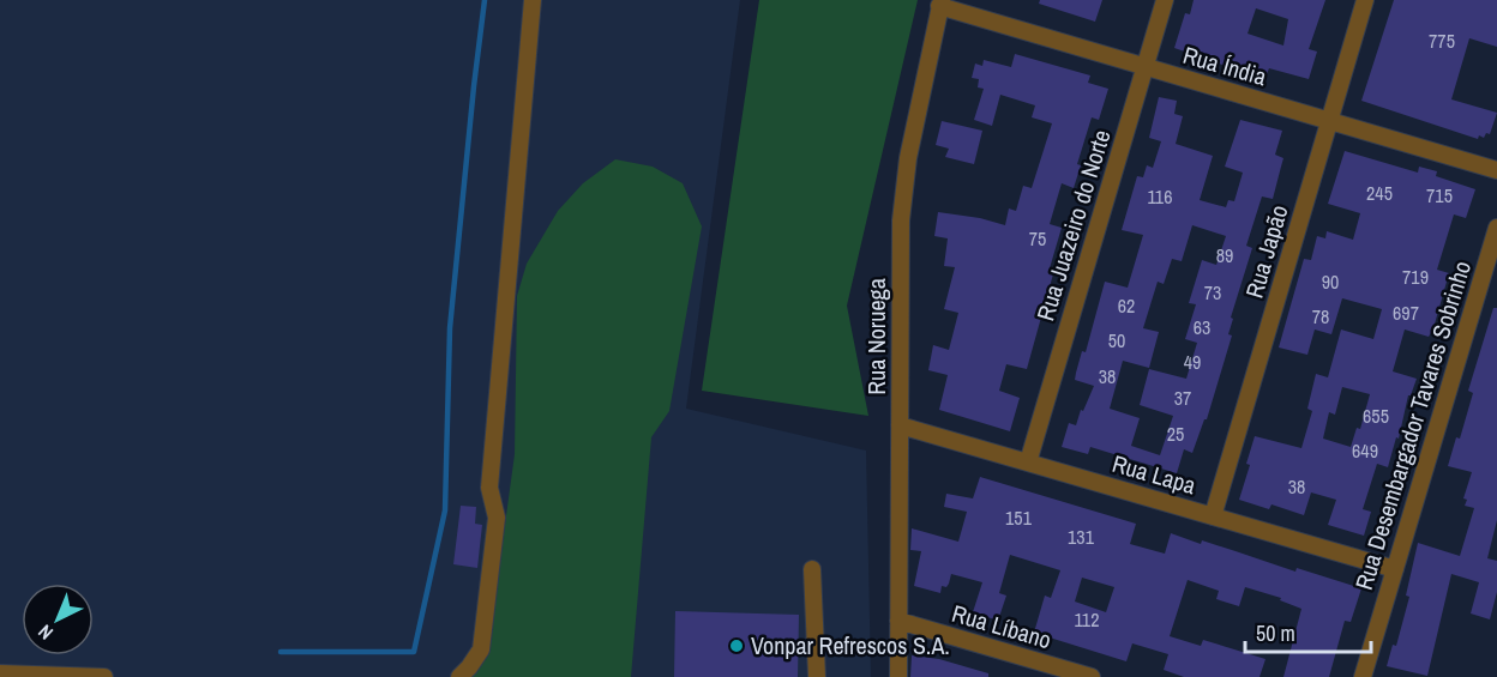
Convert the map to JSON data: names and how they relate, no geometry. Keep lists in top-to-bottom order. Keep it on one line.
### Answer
{"streets":{"street":["Rua Índia","Rua Juazeiro do Norte","Rua Japão","Rua Noruega","Rua Desembargador Tavares Sobrinho","Rua Lapa","Rua Líbano"]},"crossings":[["Rua Índia","Rua Juazeiro do Norte"],["Rua Índia","Rua Japão"],["Rua Índia","Rua Noruega"],["Rua Juazeiro do Norte","Rua Lapa"],["Rua Japão","Rua Lapa"],["Rua Noruega","Rua Lapa"],["Rua Noruega","Rua Líbano"],["Rua Desembargador Tavares Sobrinho","Rua Lapa"]],"places":["Vonpar Refrescos S.A."],"house_numbers":["775","245","715","116","75","89","719","90","73","62","697","78","63","50","49","38","37","655","25","649","38","151","131","112"],"scale_bar":"50 m","north":"bottom left"}
